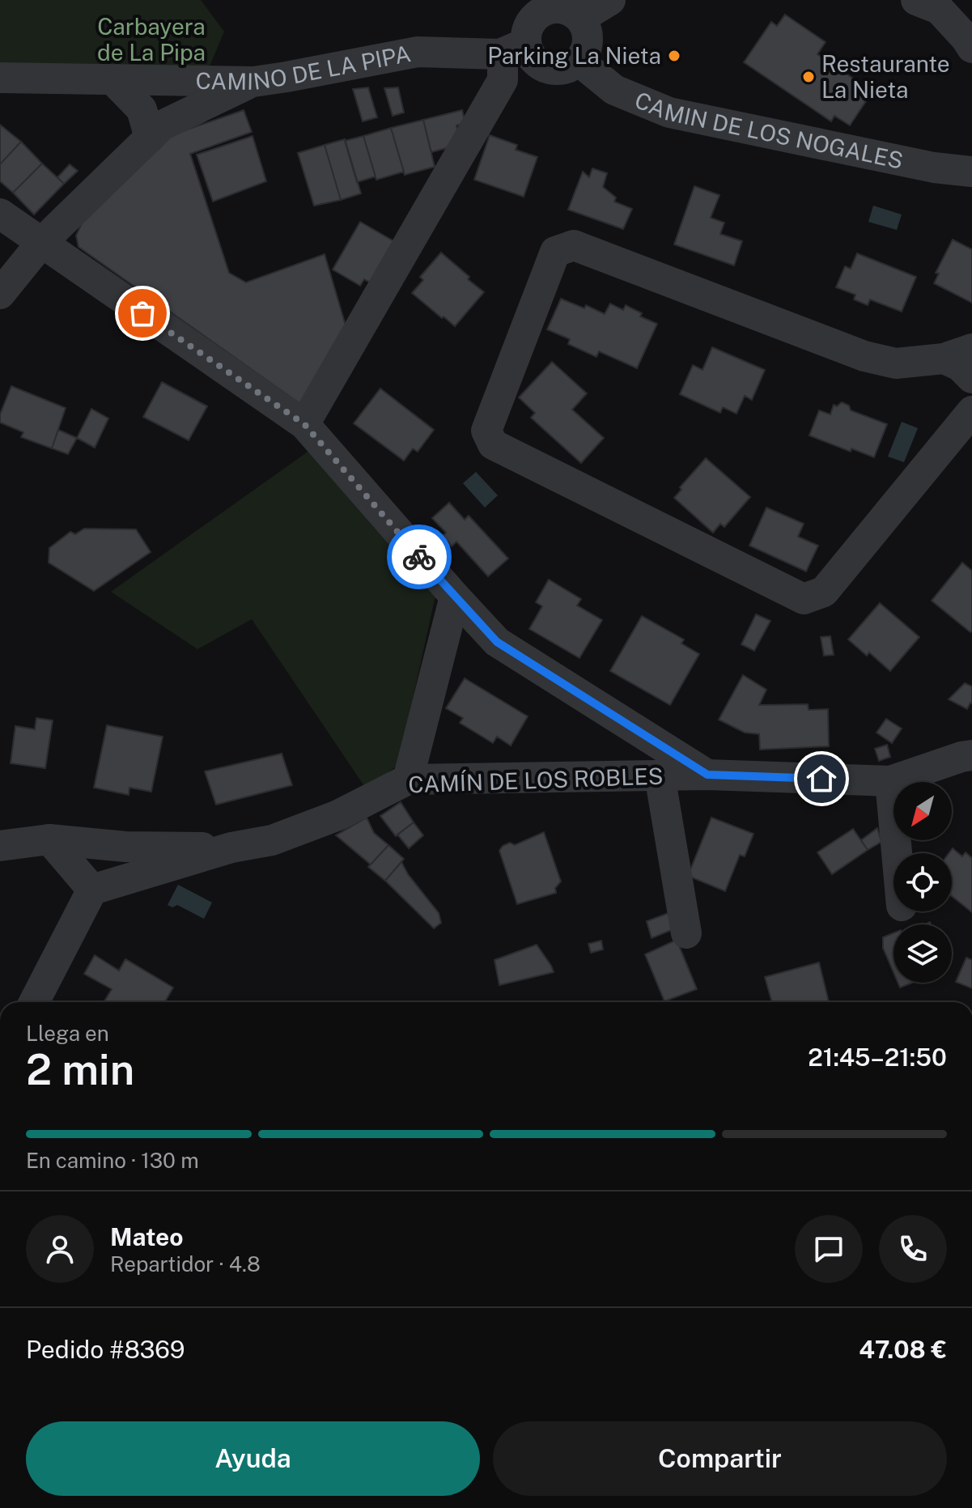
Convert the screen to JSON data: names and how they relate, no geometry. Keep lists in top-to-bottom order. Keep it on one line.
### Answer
{"streets":{"street":["CAMINO DE LA PIPA","CAMIN DE LOS NOGALES","CAMÍN DE LOS ROBLES"]},"crossings":[["CAMINO DE LA PIPA","CAMIN DE LOS NOGALES"]],"parks":["Carbayera de La Pipa"],"places":["Parking La Nieta","Restaurante La Nieta"],"north":"bottom left","page":{"heading":["2 min","Llega en","21:45–21:50"],"panel":["Mateo","Repartidor · 4.8","Pedido #8369","47.08 €"],"bar":"En camino · 130 m","buttons":["Ayuda","Compartir"]}}
